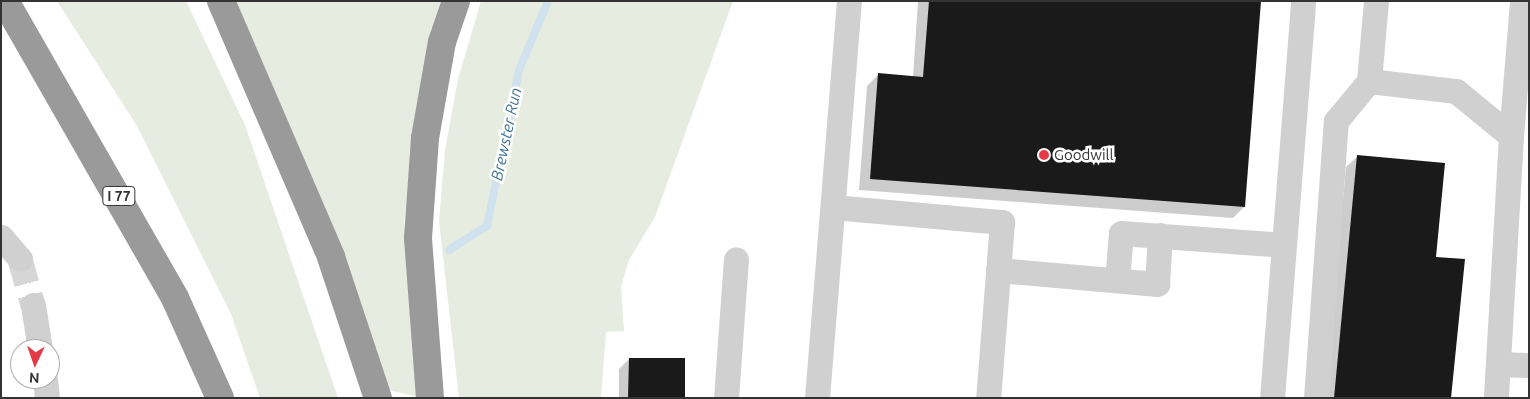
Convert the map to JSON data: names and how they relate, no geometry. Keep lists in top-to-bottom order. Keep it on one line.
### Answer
{"streets":{"highway":["I 77"]},"water":["Brewster Run"],"places":["Goodwill"],"north":"bottom"}
